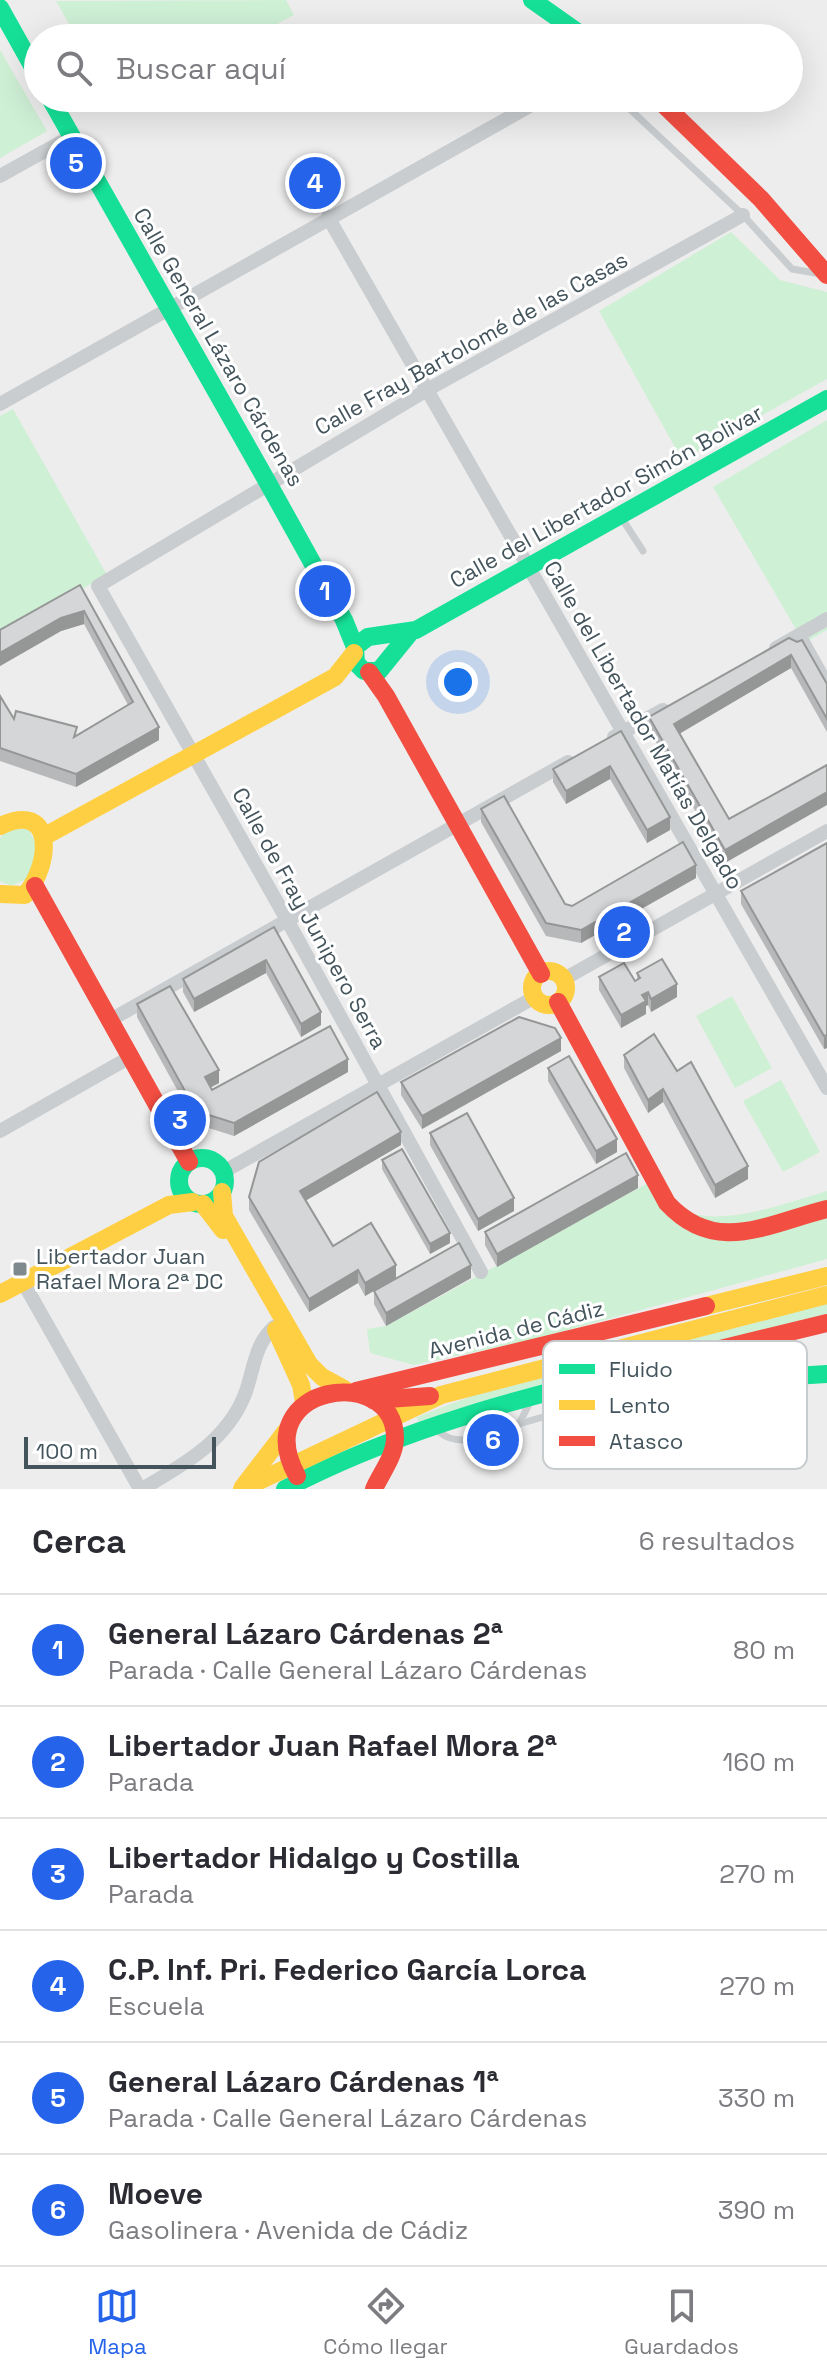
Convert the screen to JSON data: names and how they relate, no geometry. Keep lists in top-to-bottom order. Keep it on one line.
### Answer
{"streets":{"main road":["Calle General Lázaro Cárdenas","Calle del Libertador Simón Bolivar","Avenida de Cádiz"],"street":["Calle Fray Bartolomé de las Casas","Calle del Libertador Matías Delgado","Calle de Fray Junipero Serra"]},"crossings":[["Calle Fray Bartolomé de las Casas","Calle General Lázaro Cárdenas"],["Calle Fray Bartolomé de las Casas","Calle del Libertador Matías Delgado"],["Calle Fray Bartolomé de las Casas","Calle de Fray Junipero Serra"],["Calle General Lázaro Cárdenas","Calle del Libertador Simón Bolivar"],["Calle del Libertador Simón Bolivar","Calle del Libertador Matías Delgado"]],"places":{"transit":["Libertador Juan Rafael Mora 2ª DC"]},"legend":["Fluido","Lento","Atasco"],"scale_bar":"100 m","page":{"search":"Buscar aquí","pins":["5","4","1","2","3","6"],"scale":"100 m","heading":["Cerca","6 resultados"],"list":[{"mark":"1","name":"General Lázaro Cárdenas 2ª","note":"Parada · Calle General Lázaro Cárdenas","value":"80 m"},{"mark":"2","name":"Libertador Juan Rafael Mora 2ª","note":"Parada","value":"160 m"},{"mark":"3","name":"Libertador Hidalgo y Costilla","note":"Parada","value":"270 m"},{"mark":"4","name":"C.P. Inf. Pri. Federico García Lorca","note":"Escuela","value":"270 m"},{"mark":"5","name":"General Lázaro Cárdenas 1ª","note":"Parada · Calle General Lázaro Cárdenas","value":"330 m"},{"mark":"6","name":"Moeve","note":"Gasolinera · Avenida de Cádiz","value":"390 m"}],"nav":["Mapa","Cómo llegar","Guardados"]}}
